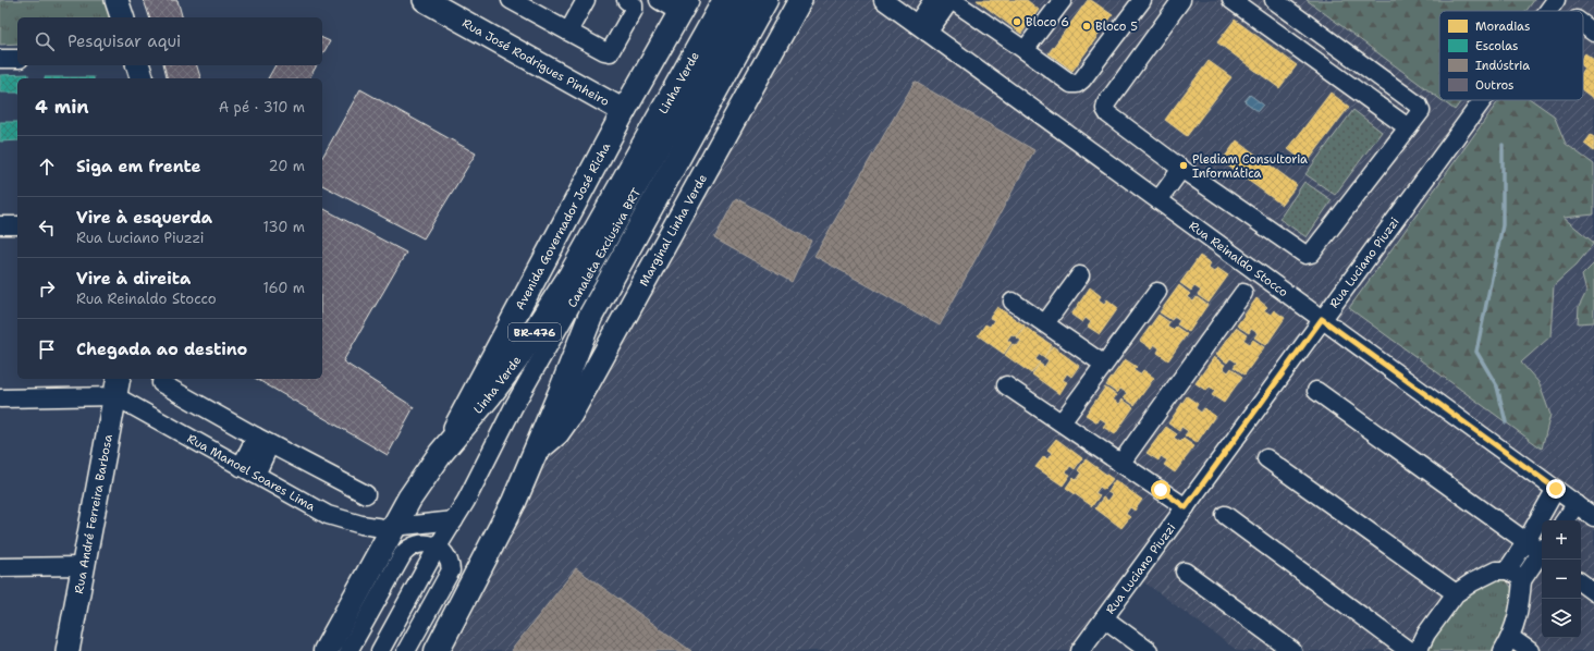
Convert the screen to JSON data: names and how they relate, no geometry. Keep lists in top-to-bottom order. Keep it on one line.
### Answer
{"streets":{"highway":["Linha Verde","BR-476"],"main road":["Rua José Rodrigues Pinheiro","Avenida Governador José Richa","Marginal Linha Verde","Rua André Ferreira Barbosa"],"street":["Canaleta Exclusiva BRT","Rua Reinaldo Stocco","Rua Luciano Piuzzi","Rua Manoel Soares Lima"]},"crossings":[["Rua José Rodrigues Pinheiro","Avenida Governador José Richa"],["Linha Verde","Avenida Governador José Richa"],["Linha Verde","Rua Manoel Soares Lima"],["Rua Reinaldo Stocco","Rua Luciano Piuzzi"],["Rua Manoel Soares Lima","Rua André Ferreira Barbosa"]],"places":["Bloco 6","Bloco 5","Plediam Consultoria Informática"],"legend":["Moradias","Escolas","Indústria","Outros"],"page":{"search":"Pesquisar aqui","heading":["4 min","A pé · 310 m"],"list":[["Siga em frente","20 m"],["Vire à esquerda","Rua Luciano Piuzzi","130 m"],["Vire à direita","Rua Reinaldo Stocco","160 m"],"Chegada ao destino"],"map_buttons":["+","−"]}}
